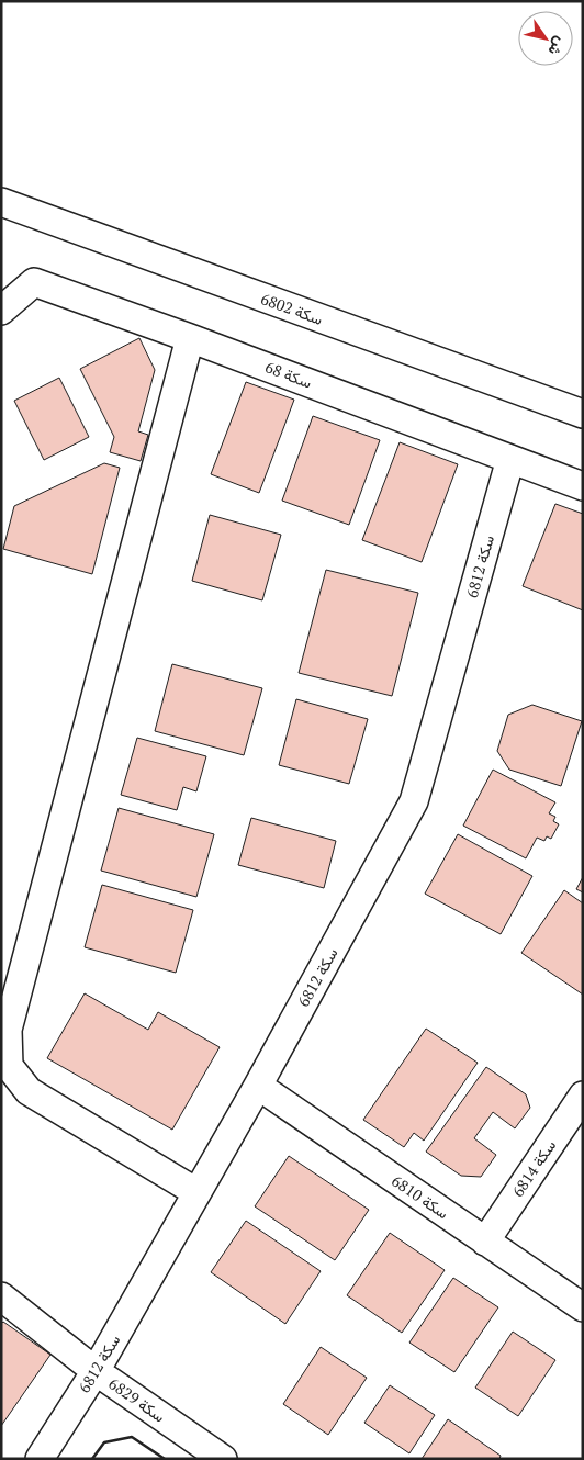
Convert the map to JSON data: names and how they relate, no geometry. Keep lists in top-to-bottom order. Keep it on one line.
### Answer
{"streets":{"street":["سكة 6802","68 سكة","سكة 6812","سكة 6814","سكة 6810","سكة 6829"]},"crossings":[["68 سكة","سكة 6812"],["سكة 6812","سكة 6810"],["سكة 6812","سكة 6829"],["سكة 6814","سكة 6810"]],"north":"bottom right"}
